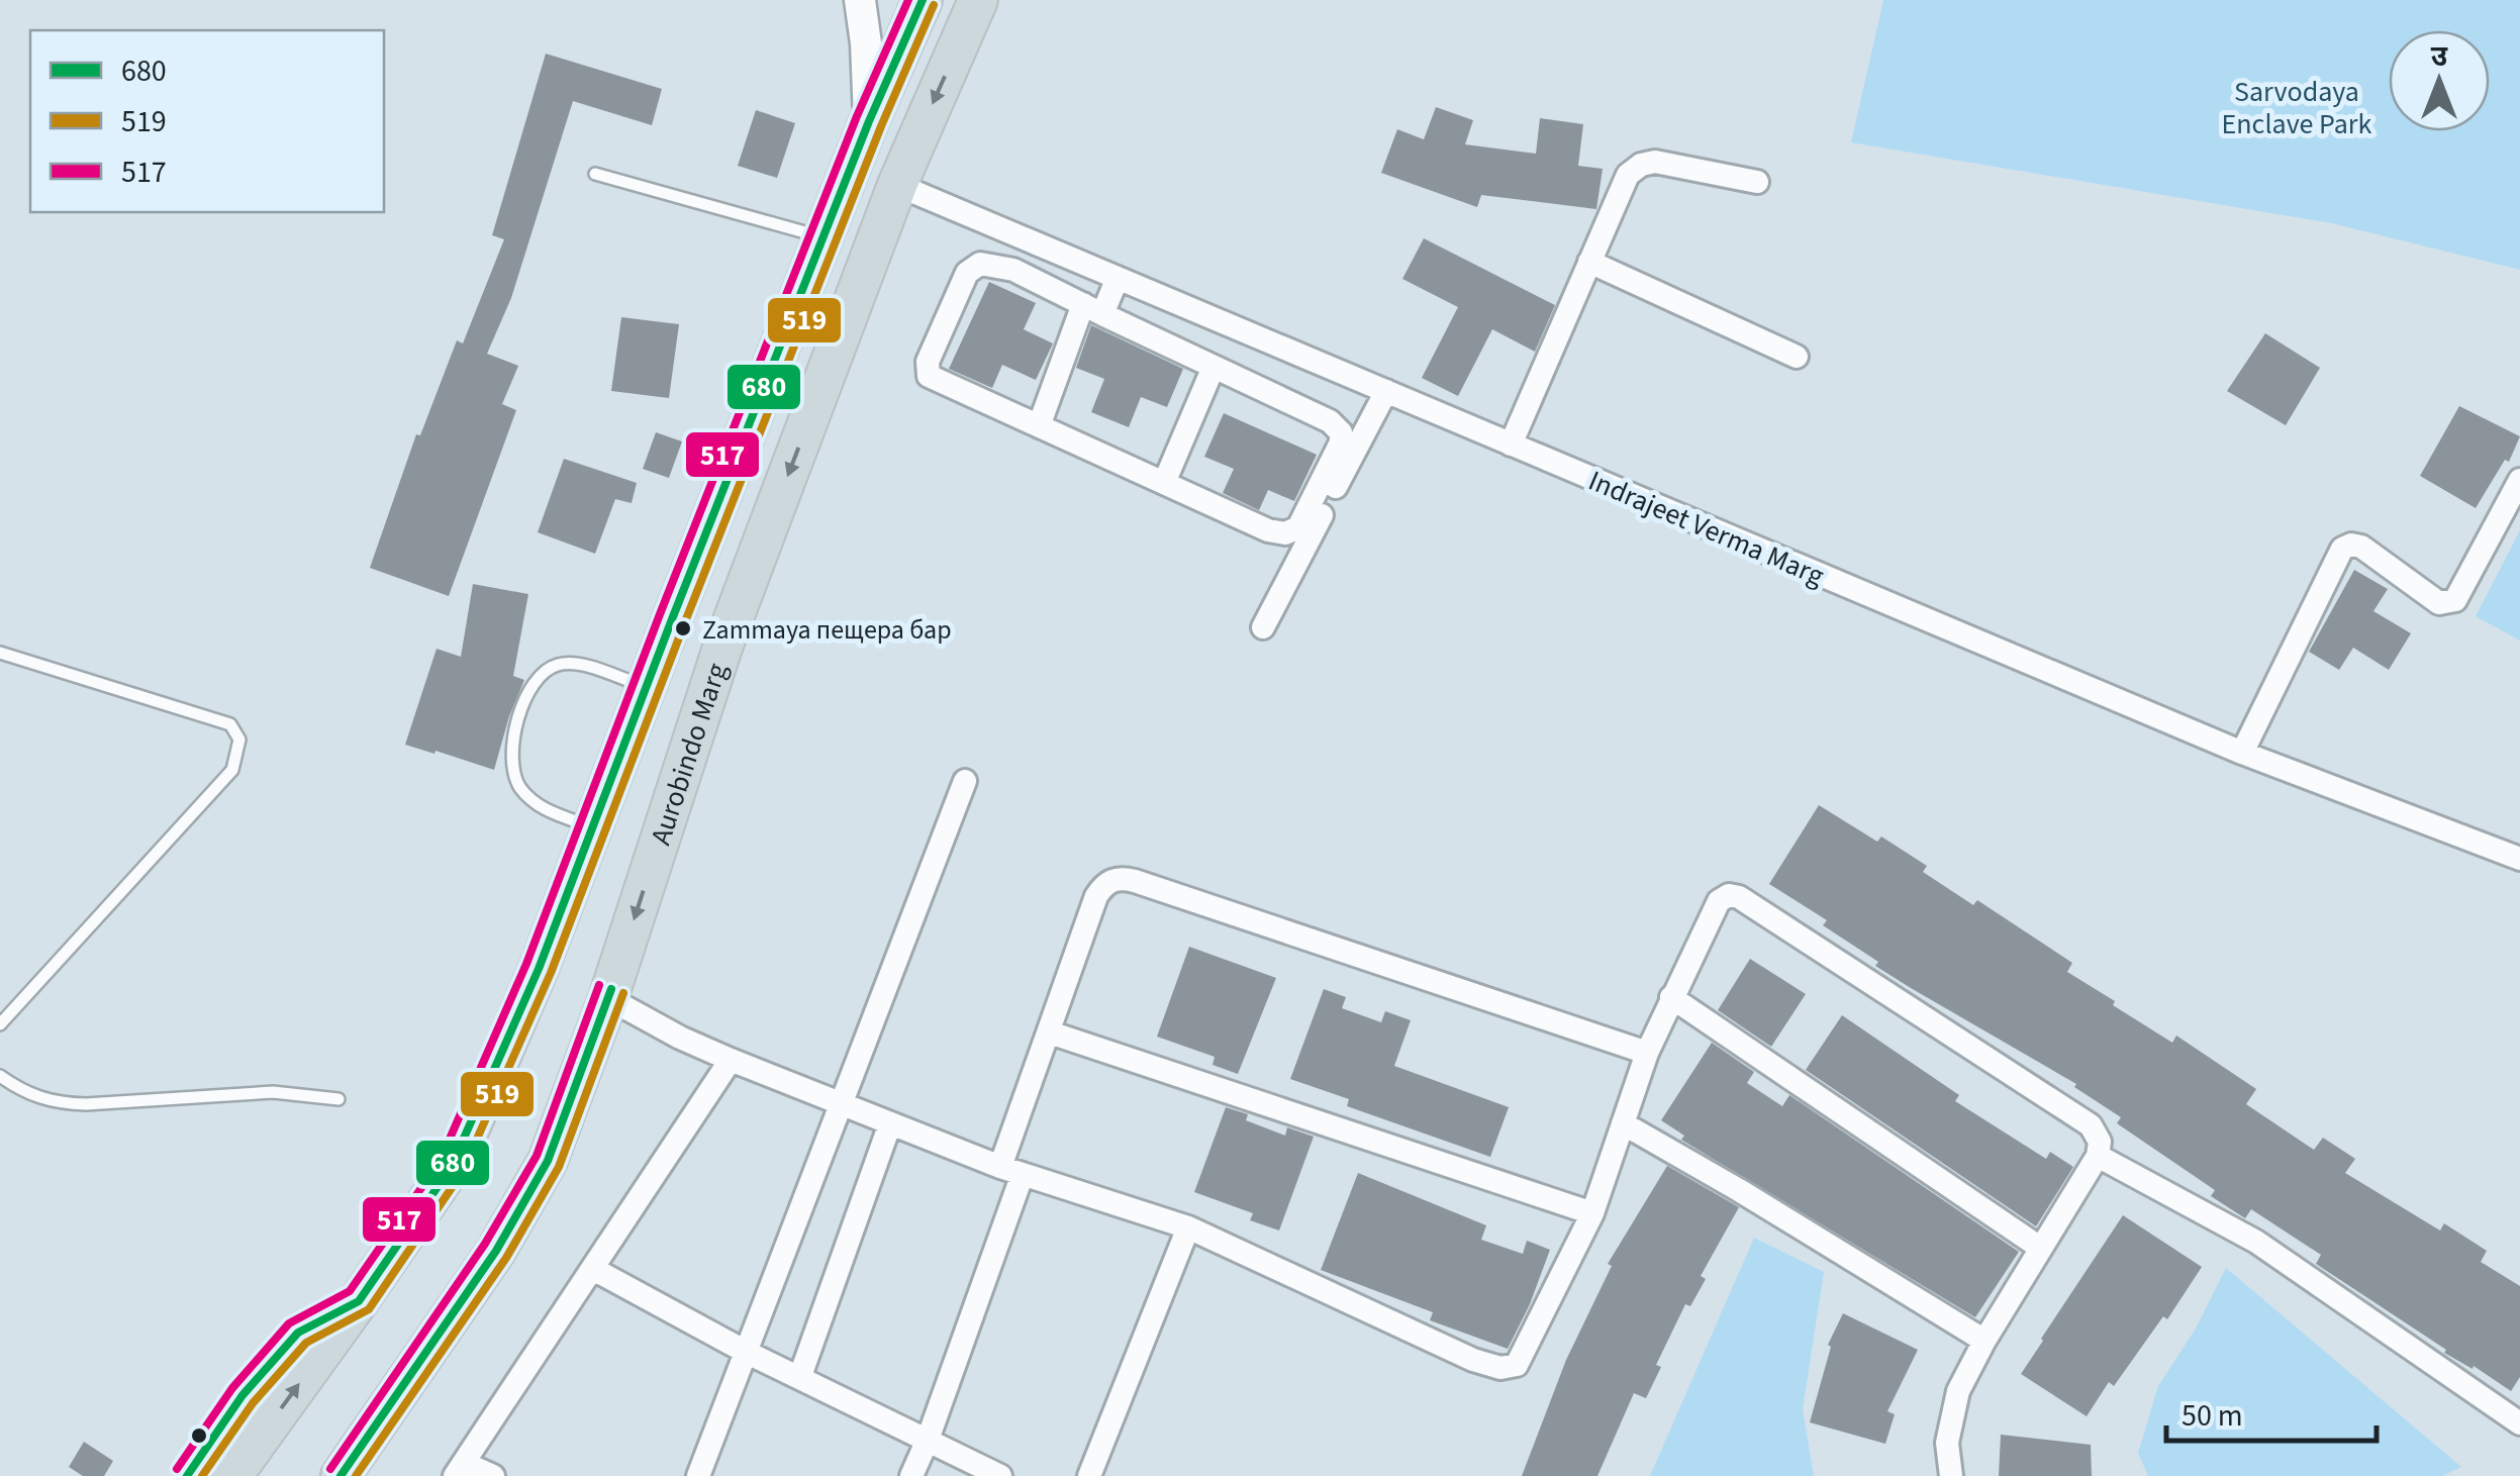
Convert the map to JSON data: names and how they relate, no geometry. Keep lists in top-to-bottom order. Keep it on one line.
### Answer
{"streets":{"highway":["Aurobindo Marg"],"street":["Indrajeet Verma Marg"]},"crossings":[["Indrajeet Verma Marg","Aurobindo Marg"]],"parks":["Sarvodaya Enclave Park"],"places":["Zammaya пещера бар"],"lines":["transit line 680","transit line 517","transit line 519"],"legend":["680","519","517"],"scale_bar":"50 m","north":"top"}
